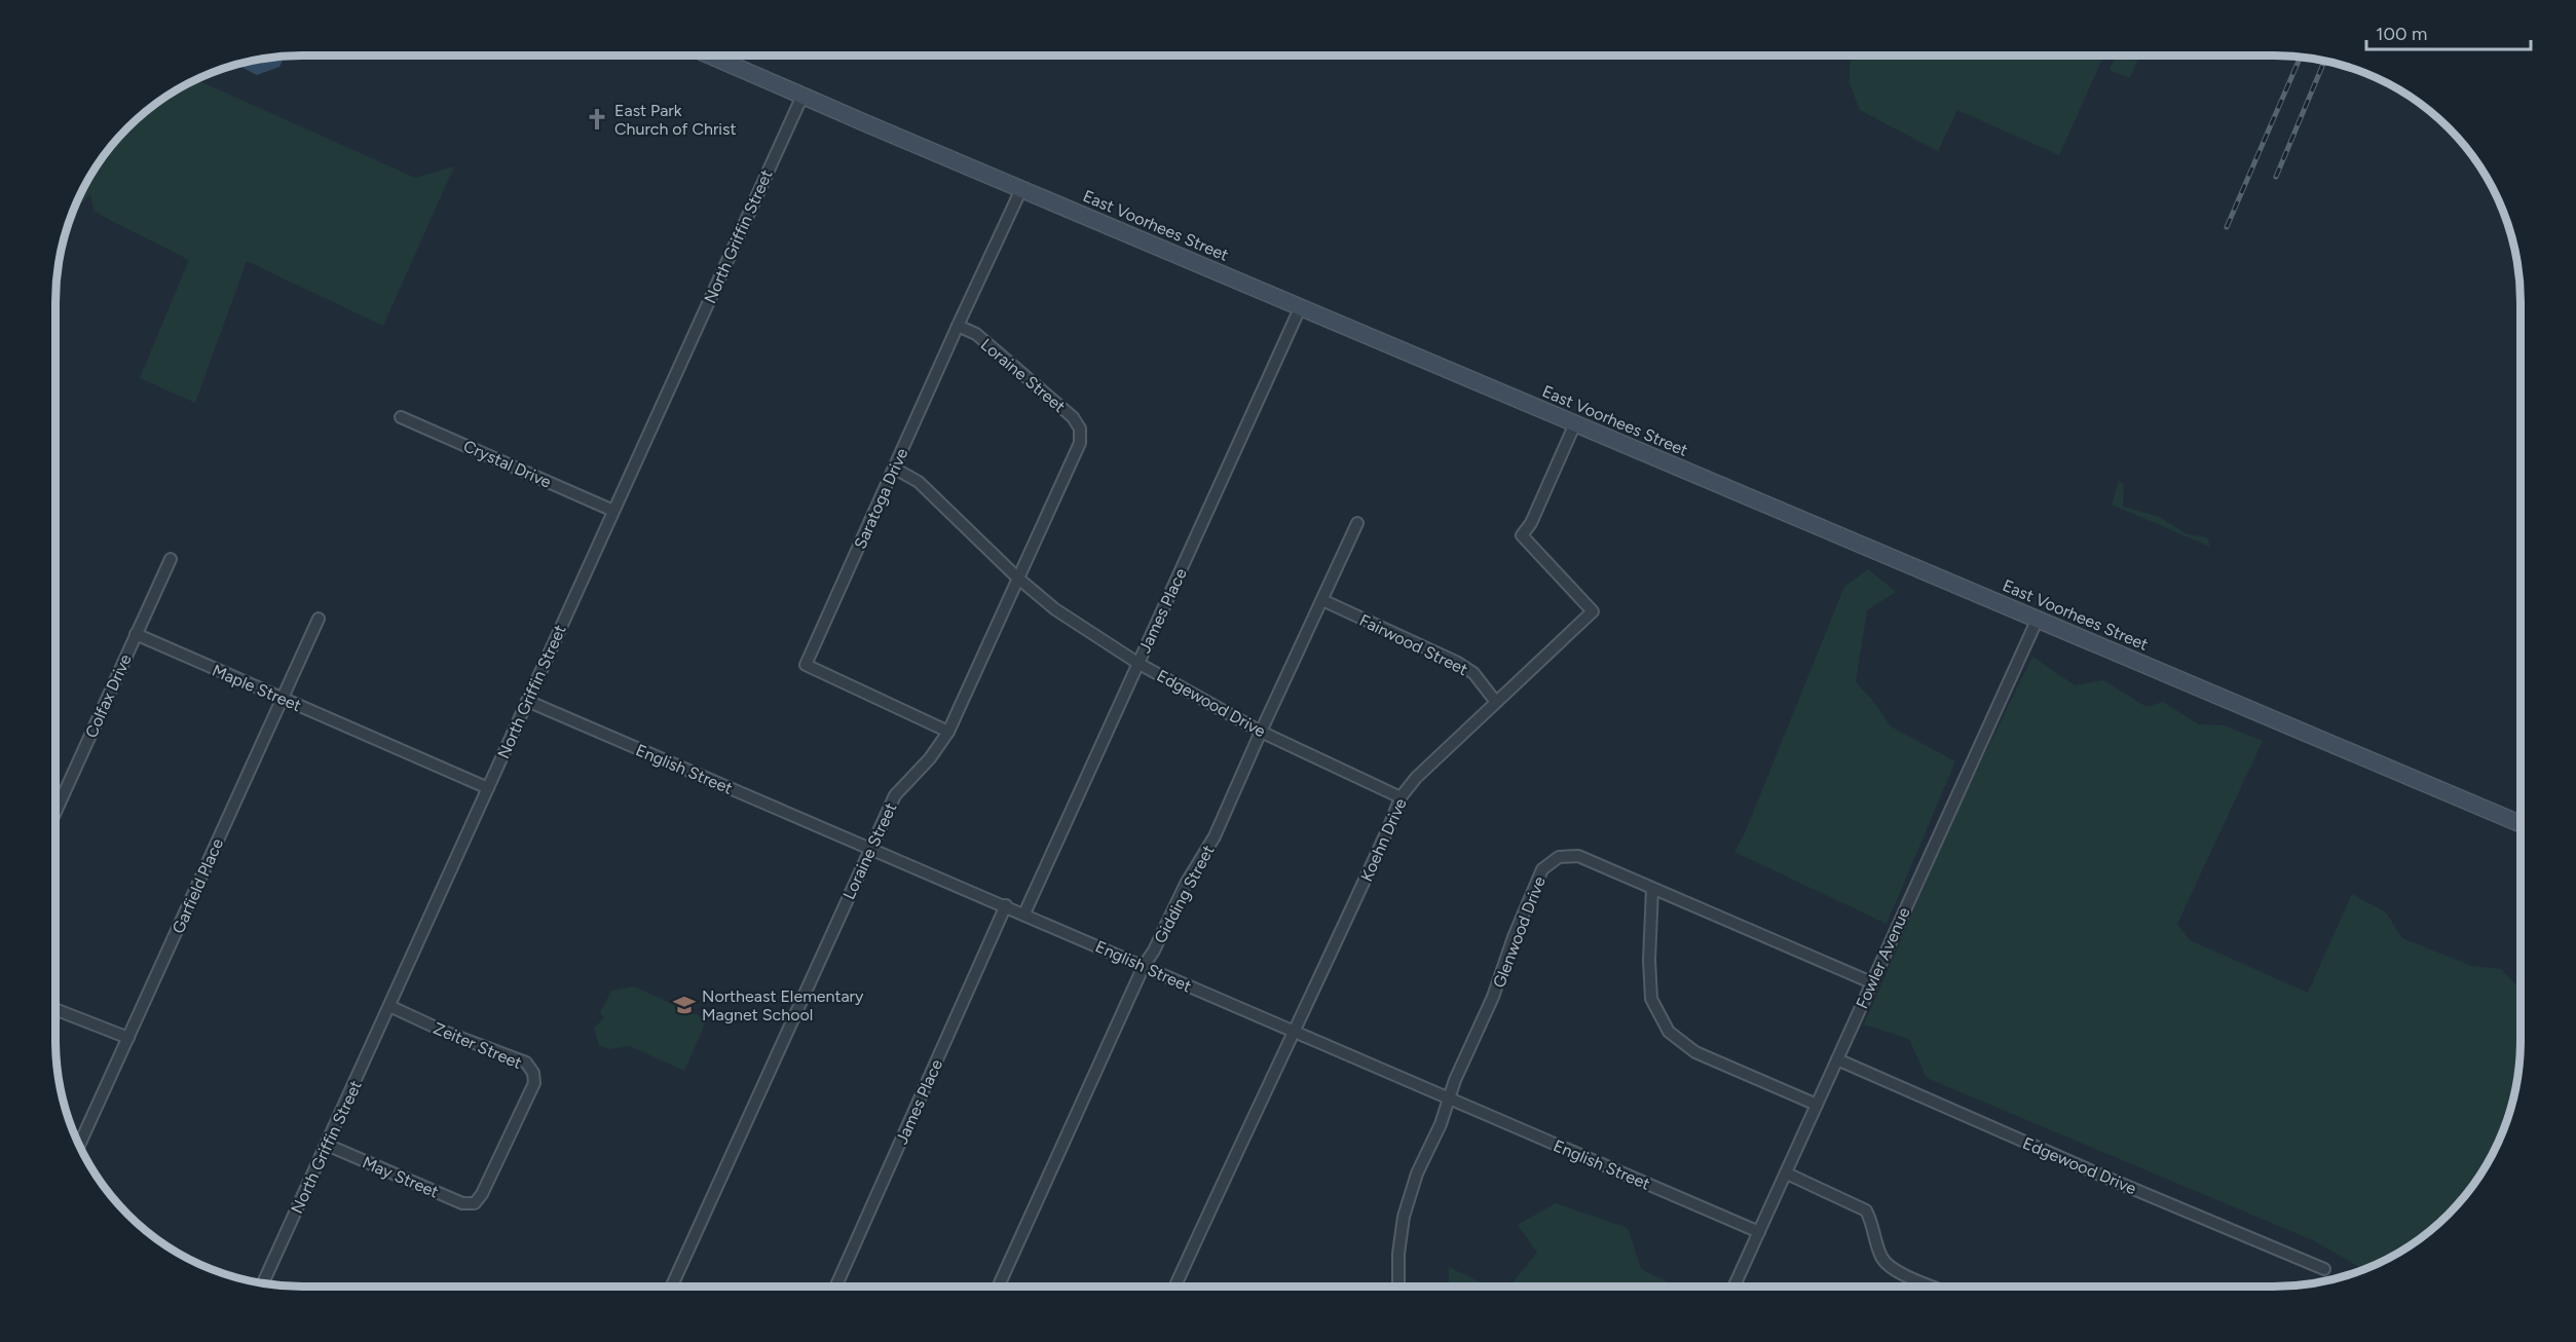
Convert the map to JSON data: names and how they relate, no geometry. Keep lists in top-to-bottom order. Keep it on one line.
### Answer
{"streets":{"main road":["East Voorhees Street"],"street":["North Griffin Street","Loraine Street","Crystal Drive","Saratoga Drive","James Place","Fairwood Street","Maple Street","Colfax Drive","Edgewood Drive","English Street","Koehn Drive","Garfield Place","Gidding Street","Glenwood Drive","Fowler Avenue","Zeiter Street","May Street"]},"crossings":[["East Voorhees Street","North Griffin Street"],["East Voorhees Street","Saratoga Drive"],["East Voorhees Street","James Place"],["East Voorhees Street","Koehn Drive"],["East Voorhees Street","Fowler Avenue"],["North Griffin Street","Crystal Drive"],["North Griffin Street","Maple Street"],["North Griffin Street","English Street"],["North Griffin Street","Zeiter Street"],["North Griffin Street","May Street"],["Loraine Street","Saratoga Drive"],["Loraine Street","Edgewood Drive"],["Loraine Street","English Street"],["Saratoga Drive","Edgewood Drive"],["James Place","Edgewood Drive"],["James Place","English Street"],["Fairwood Street","Koehn Drive"],["Fairwood Street","Gidding Street"],["Maple Street","Colfax Drive"],["Maple Street","Garfield Place"],["Edgewood Drive","Koehn Drive"],["Edgewood Drive","Gidding Street"],["Edgewood Drive","Fowler Avenue"],["English Street","Koehn Drive"],["English Street","Gidding Street"],["English Street","Glenwood Drive"],["English Street","Fowler Avenue"],["Glenwood Drive","Fowler Avenue"],["Zeiter Street","May Street"]],"places":{"church":["East Park Church of Christ"],"school or university":["Northeast Elementary Magnet School"]},"scale_bar":"100 m"}
